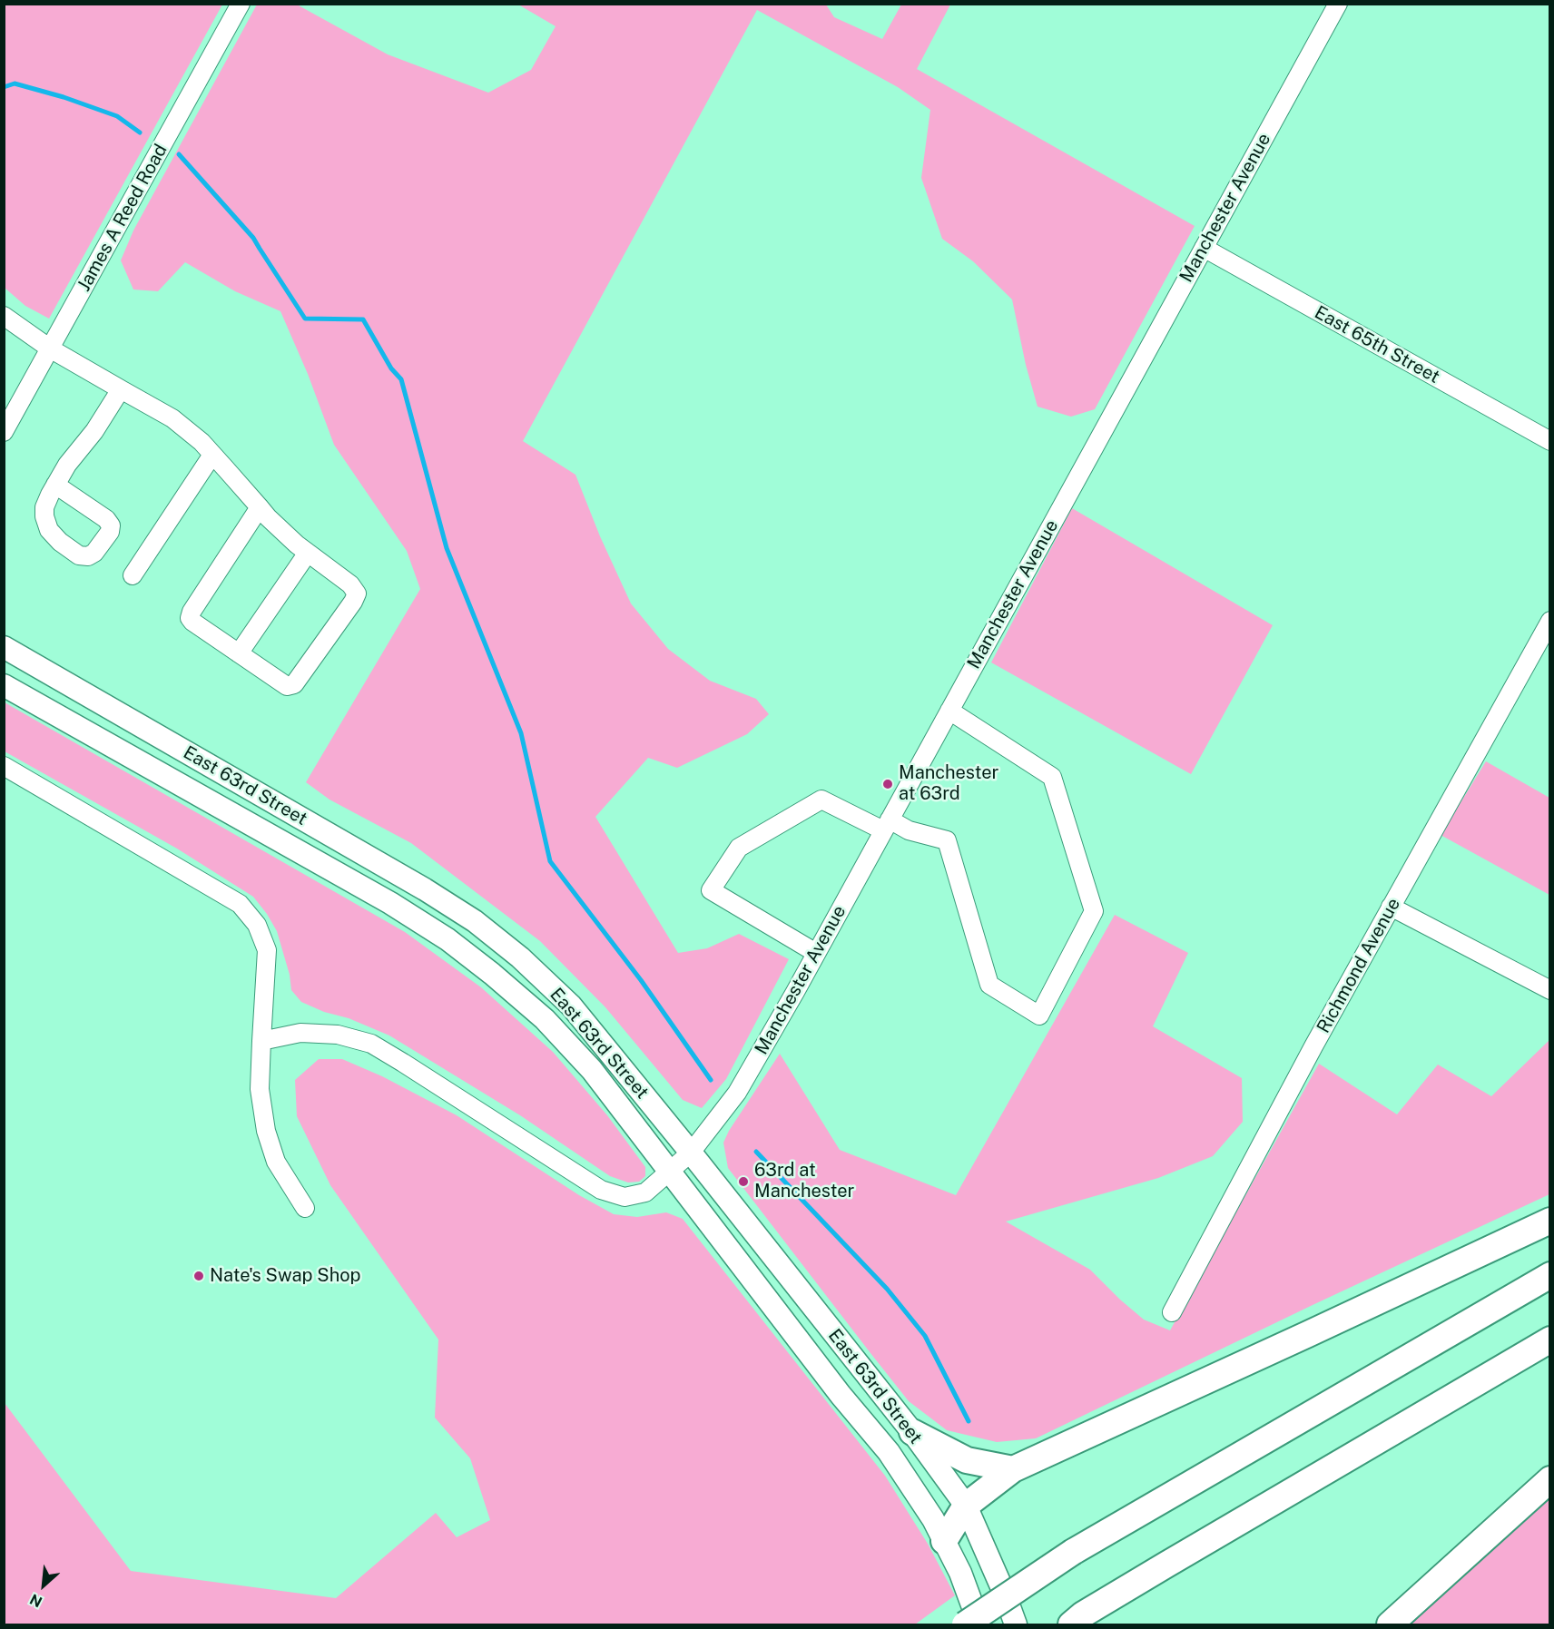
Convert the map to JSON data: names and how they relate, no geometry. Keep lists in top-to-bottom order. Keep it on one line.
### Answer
{"streets":{"main road":["East 63rd Street"],"street":["Manchester Avenue","James A Reed Road","East 65th Street","Richmond Avenue"]},"crossings":[["Manchester Avenue","East 65th Street"],["Manchester Avenue","East 63rd Street"]],"places":["Manchester at 63rd","63rd at Manchester","Nate's Swap Shop"],"north":"bottom left"}
